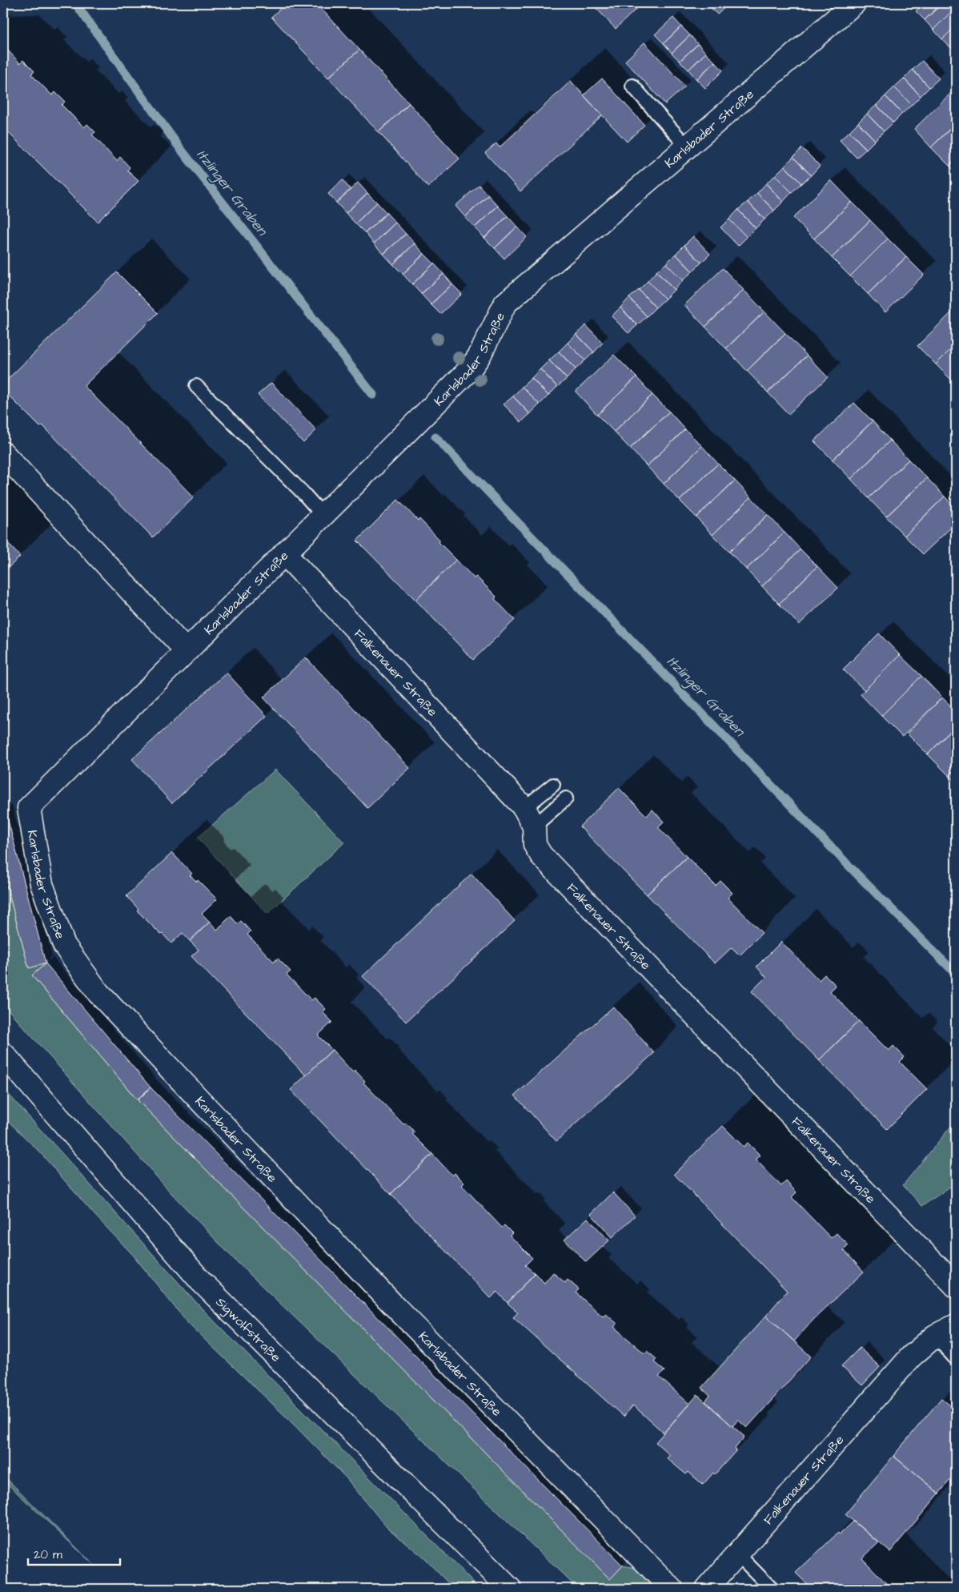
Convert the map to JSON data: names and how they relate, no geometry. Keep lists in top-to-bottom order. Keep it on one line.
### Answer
{"streets":{"street":["Karlsbader Straße","Falkenauer Straße","Sigwolfstraße"]},"crossings":[["Karlsbader Straße","Falkenauer Straße"]],"water":["Itzlinger Graben"],"scale_bar":"20 m"}
